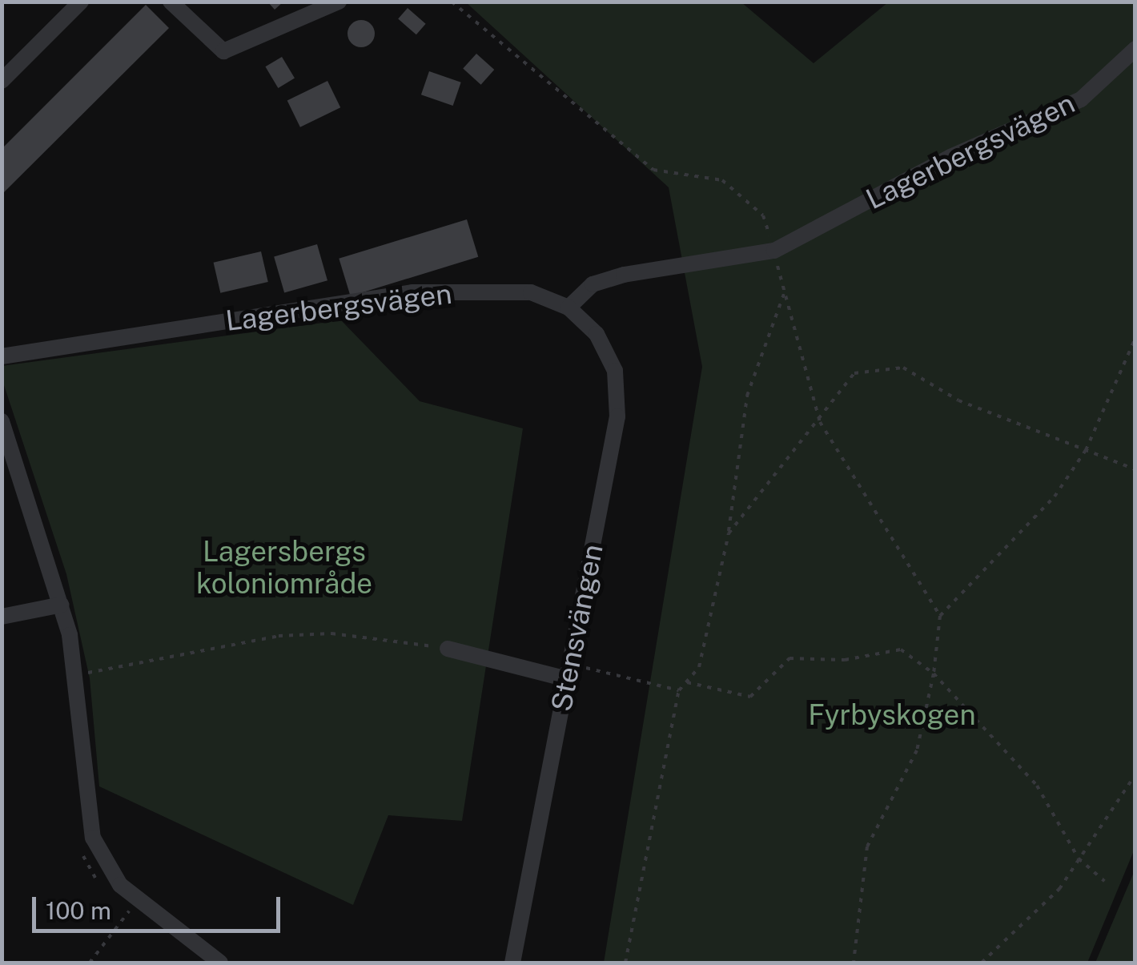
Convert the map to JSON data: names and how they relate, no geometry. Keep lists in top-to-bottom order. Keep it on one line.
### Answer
{"streets":{"street":["Lagerbergsvägen","Stensvängen"]},"crossings":[["Lagerbergsvägen","Stensvängen"]],"parks":["Lagersbergs koloniområde","Fyrbyskogen"],"scale_bar":"100 m"}
